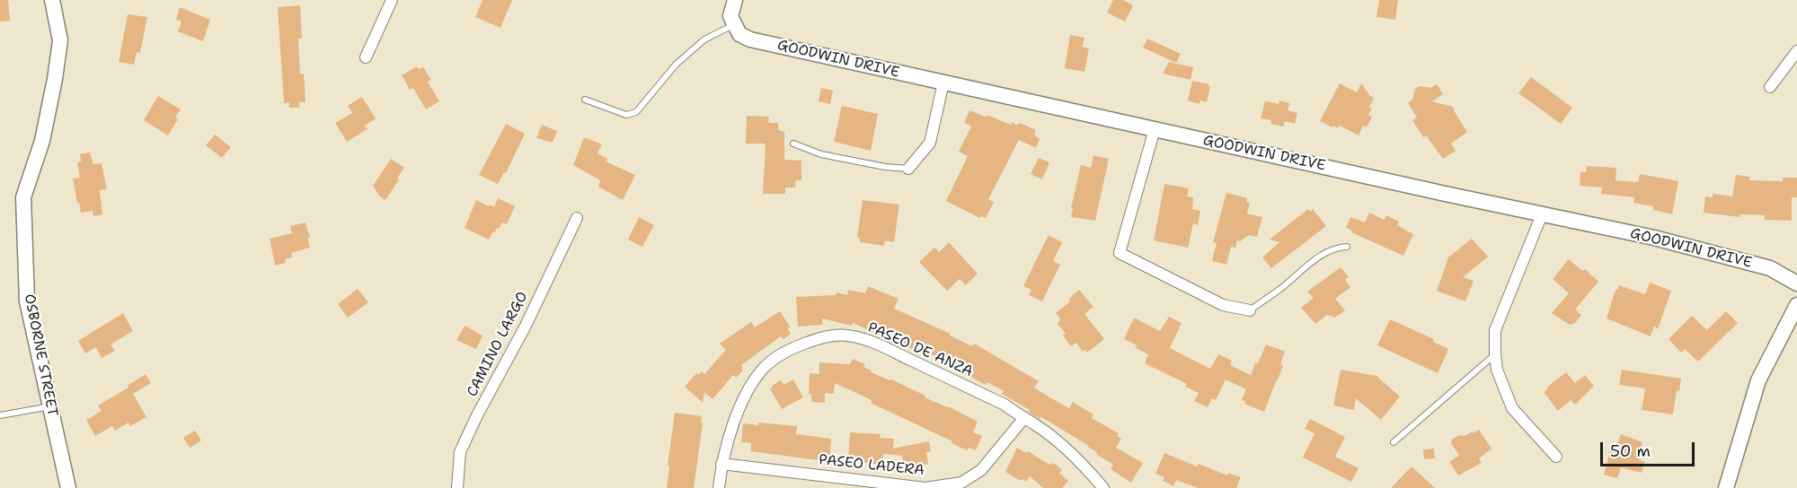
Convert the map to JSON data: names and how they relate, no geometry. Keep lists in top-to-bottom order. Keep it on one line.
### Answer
{"streets":{"street":["GOODWIN DRIVE","CAMINO LARGO","PASEO DE ANZA","OSBORNE STREET","PASEO LADERA"]},"crossings":[["PASEO DE ANZA","PASEO LADERA"]],"scale_bar":"50 m"}
